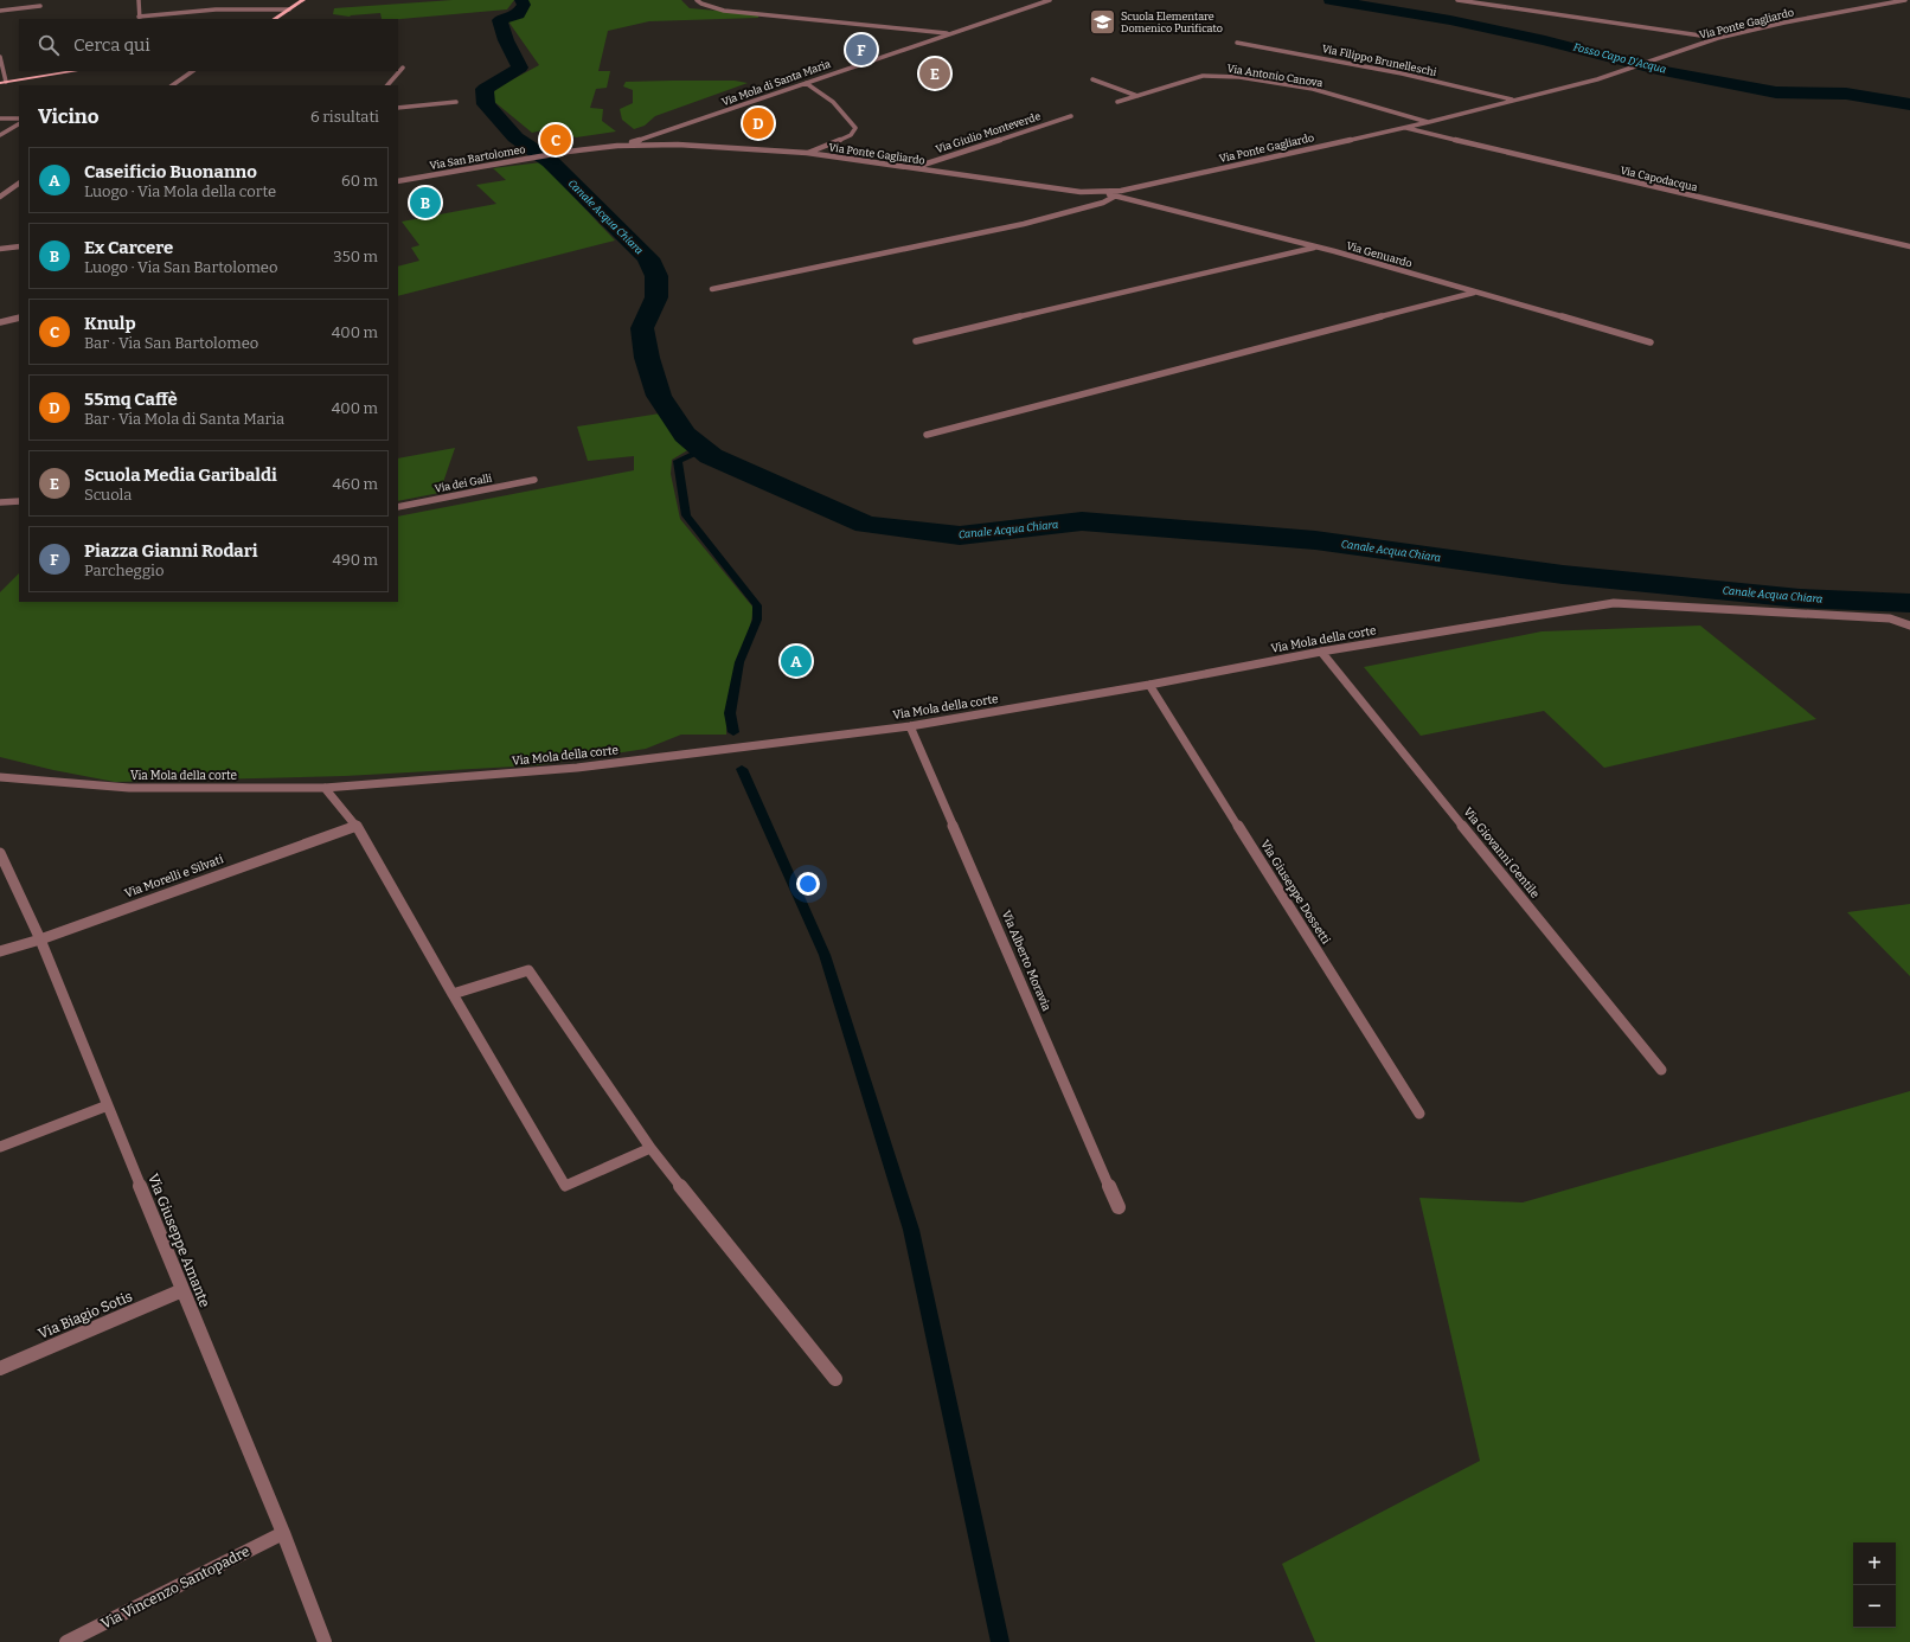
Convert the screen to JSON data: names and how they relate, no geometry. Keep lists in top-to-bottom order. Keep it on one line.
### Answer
{"streets":{"street":["Via Ponte Gagliardo","Via Filippo Brunelleschi","Via Antonio Canova","Via Mola di Santa Maria","Via Giulio Monteverde","Via San Bartolomeo","Via Capodacqua","Via Genuardo","Via dei Galli","Via Mola della corte","Via Giovanni Gentile","Via Morelli e Silvati","Via Giuseppe Dossetti","Via Alberto Moravia","Via Giuseppe Amante","Via Biagio Sotis","Via Vincenzo Santopadre"]},"crossings":[["Via Ponte Gagliardo","Via Filippo Brunelleschi"],["Via Ponte Gagliardo","Via Antonio Canova"],["Via Ponte Gagliardo","Via Mola di Santa Maria"],["Via Ponte Gagliardo","Via Giulio Monteverde"],["Via Ponte Gagliardo","Via San Bartolomeo"],["Via Ponte Gagliardo","Via Capodacqua"],["Via Ponte Gagliardo","Via Genuardo"],["Via Mola di Santa Maria","Via San Bartolomeo"],["Via Mola della corte","Via Giovanni Gentile"],["Via Mola della corte","Via Giuseppe Dossetti"],["Via Mola della corte","Via Alberto Moravia"],["Via Morelli e Silvati","Via Giuseppe Amante"],["Via Giuseppe Amante","Via Biagio Sotis"],["Via Giuseppe Amante","Via Vincenzo Santopadre"]],"water":["Fosso Capo D'Acqua","Canale Acqua Chiara"],"places":{"school or university":["Scuola Elementare Domenico Purificato"]},"page":{"search":"Cerca qui","pins":["F","E","D","C","B","A"],"heading":["Vicino","6 risultati"],"list":[{"mark":"A","name":"Caseificio Buonanno","note":"Luogo · Via Mola della corte","value":"60 m"},{"mark":"B","name":"Ex Carcere","note":"Luogo · Via San Bartolomeo","value":"350 m"},{"mark":"C","name":"Knulp","note":"Bar · Via San Bartolomeo","value":"400 m"},{"mark":"D","name":"55mq Caffè","note":"Bar · Via Mola di Santa Maria","value":"400 m"},{"mark":"E","name":"Scuola Media Garibaldi","note":"Scuola","value":"460 m"},{"mark":"F","name":"Piazza Gianni Rodari","note":"Parcheggio","value":"490 m"}],"map_buttons":["+","−"]}}
